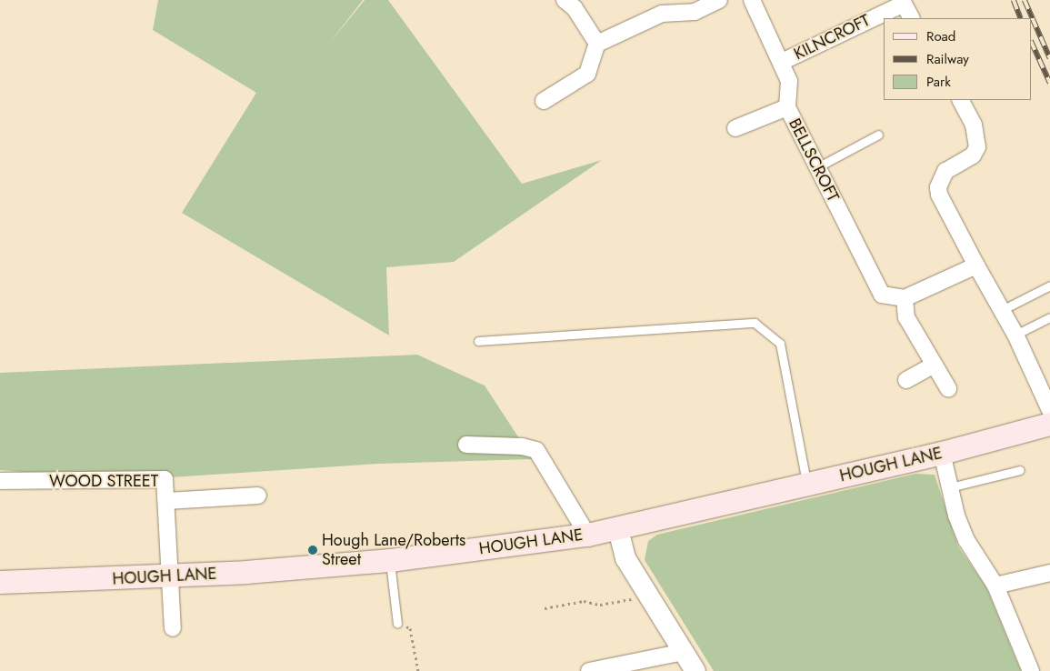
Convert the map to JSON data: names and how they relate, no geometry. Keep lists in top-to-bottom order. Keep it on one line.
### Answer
{"streets":{"main road":["HOUGH LANE"],"street":["KILNCROFT","BELLSCROFT","WOOD STREET"]},"crossings":[["KILNCROFT","BELLSCROFT"],["HOUGH LANE","WOOD STREET"]],"places":["Hough Lane/Roberts Street"],"legend":["Road","Railway","Park"]}
